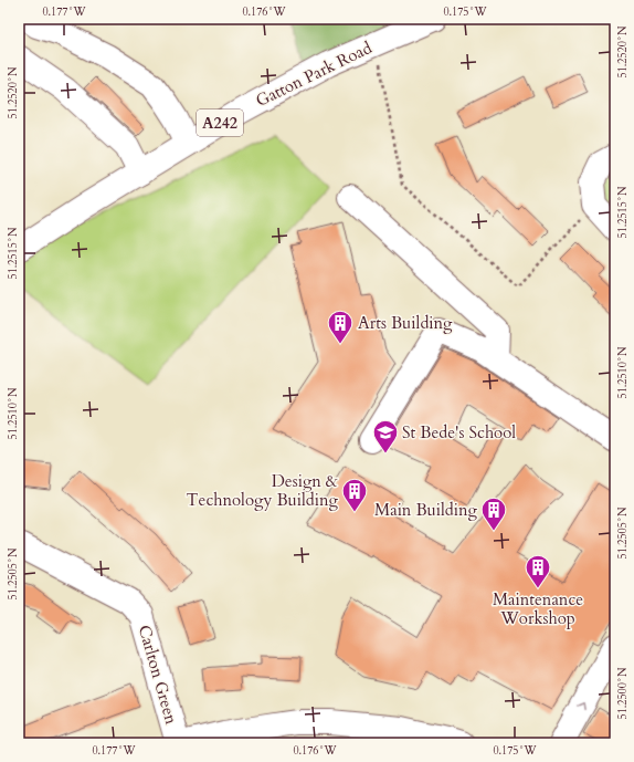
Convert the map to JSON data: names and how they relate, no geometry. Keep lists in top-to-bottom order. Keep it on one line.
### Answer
{"streets":{"street":["Gatton Park Road","A242","Carlton Green"]},"places":{"building":["Arts Building","Design & Technology Building","Main Building","Maintenance Workshop"],"school or university":["St Bede's School"]},"coordinates":["0.177°W","0.176°W","0.175°W","51.2520°N","51.2515°N","51.2510°N","51.2505°N","51.2500°N"]}
